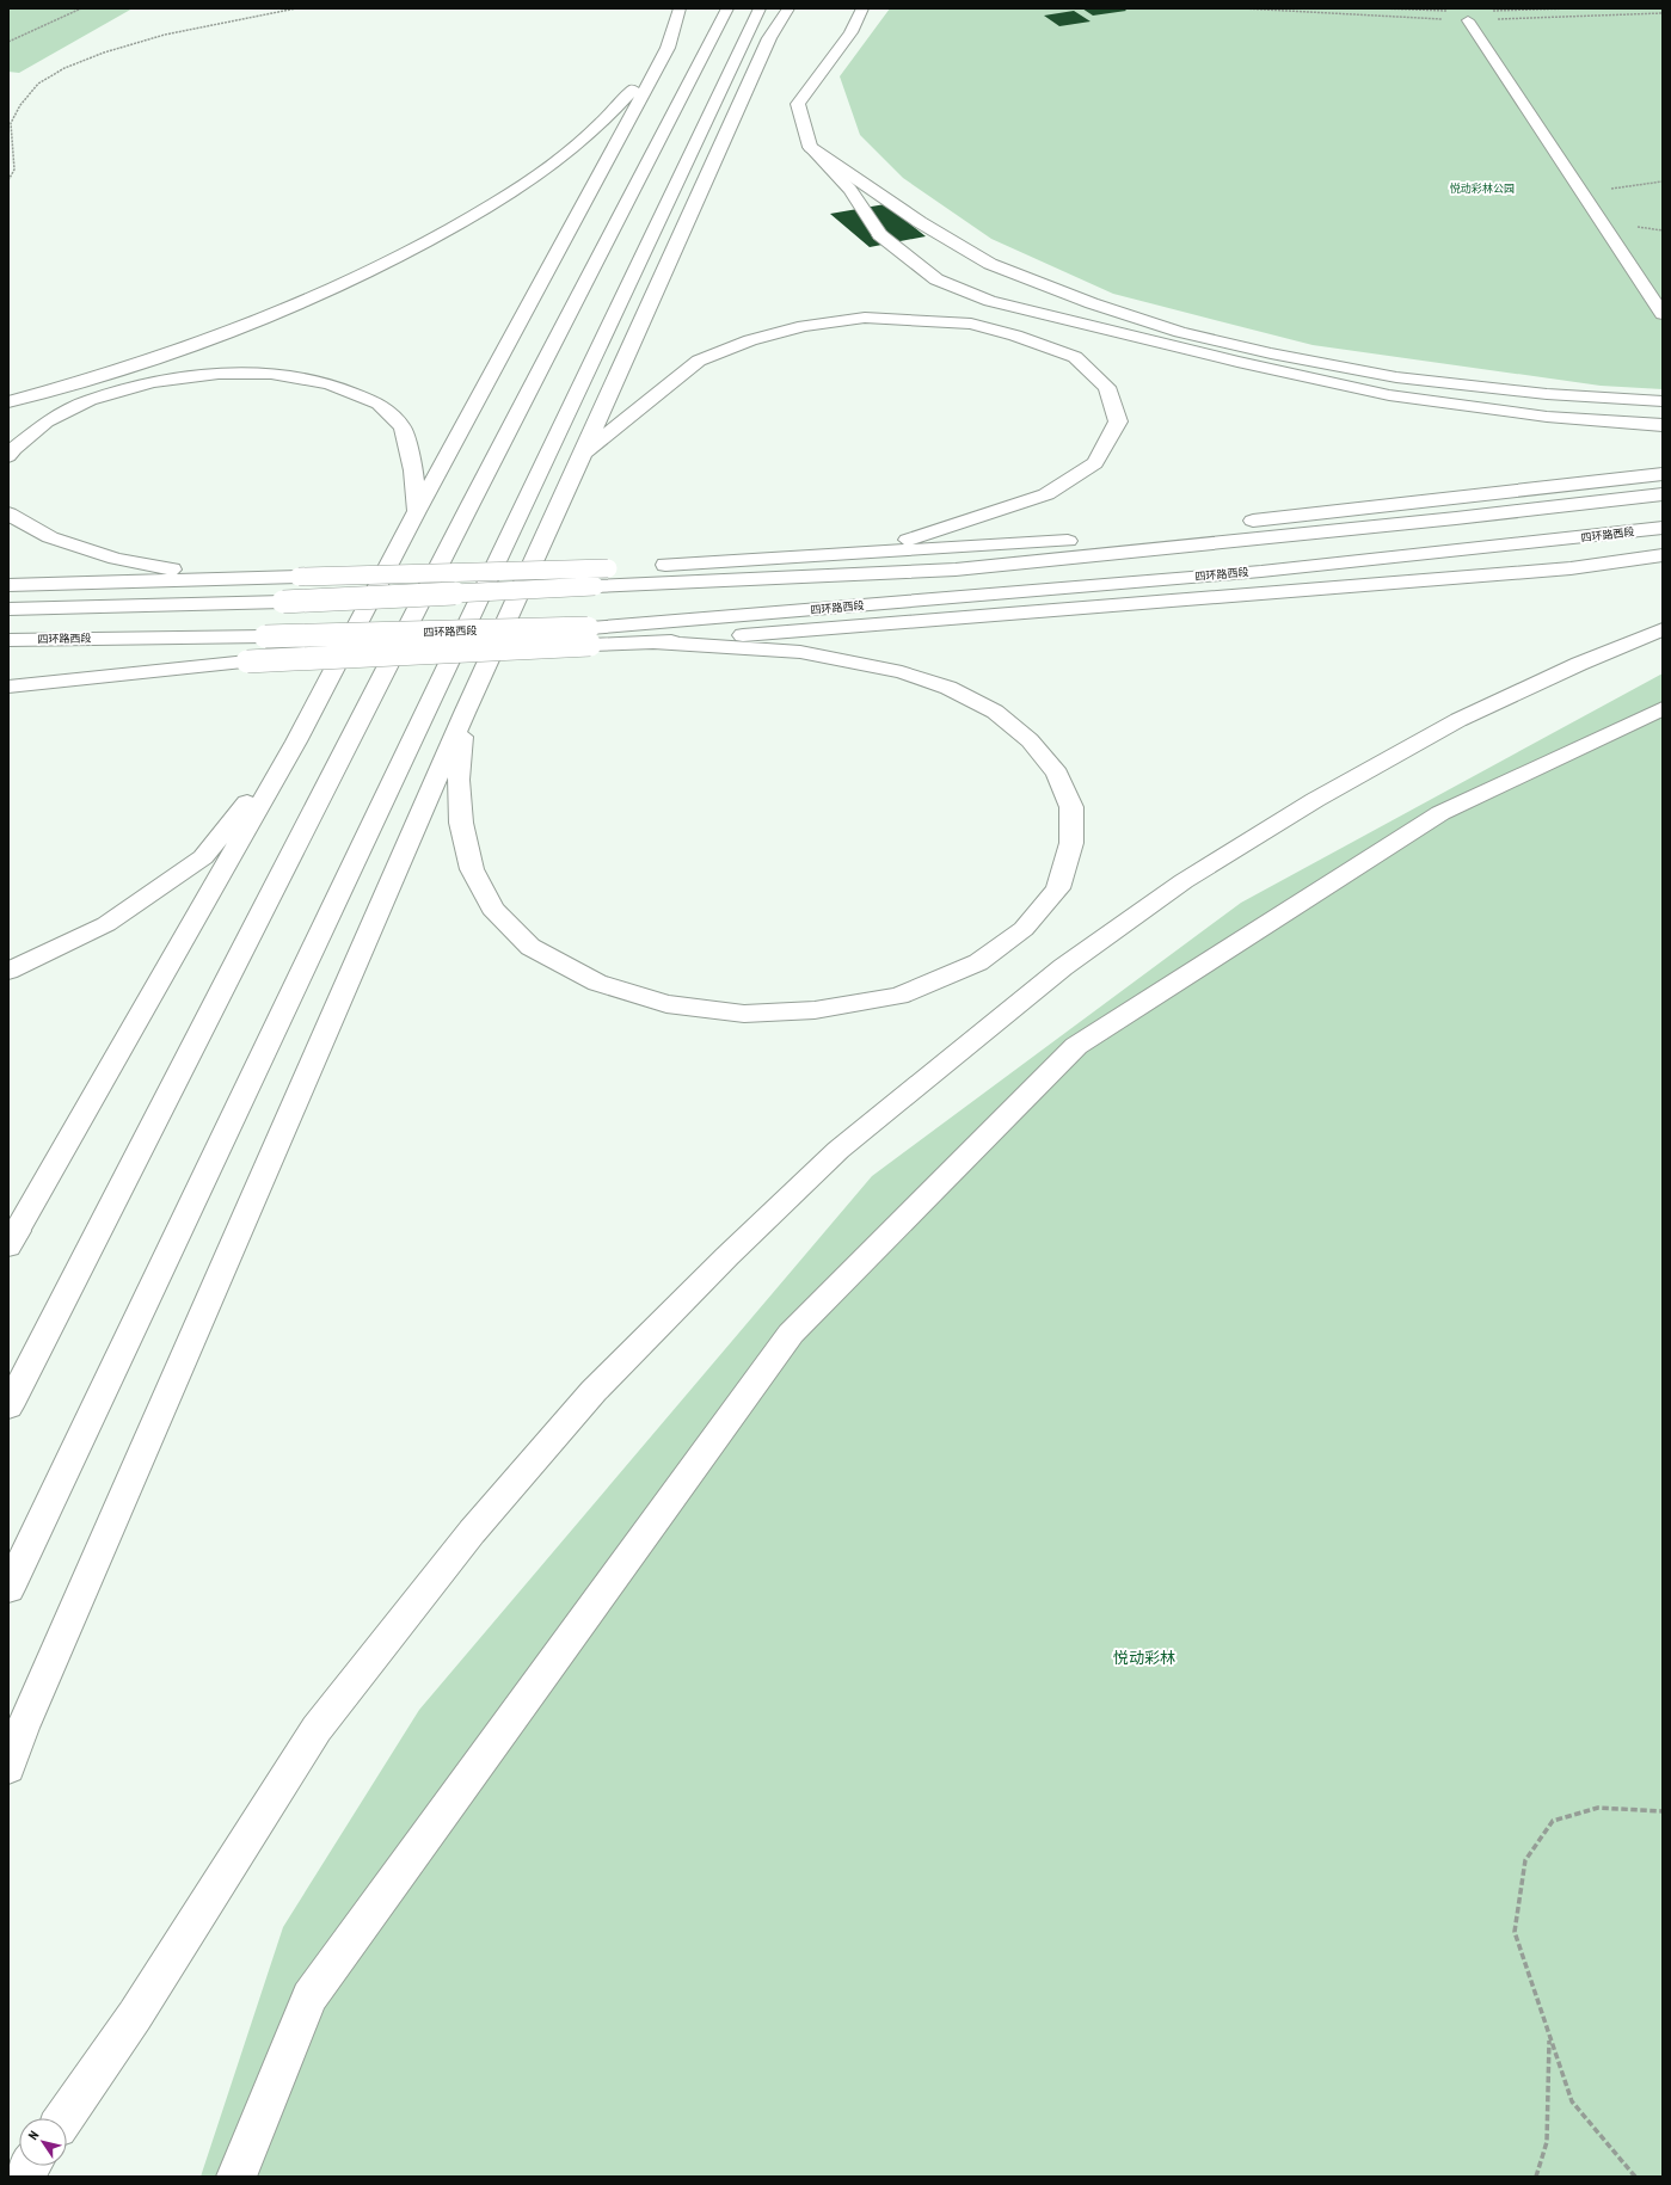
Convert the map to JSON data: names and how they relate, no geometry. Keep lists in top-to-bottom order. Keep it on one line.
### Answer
{"streets":{"main road":["四环路西段"]},"parks":["悦动彩林公园","悦动彩林"],"north":"top left"}
